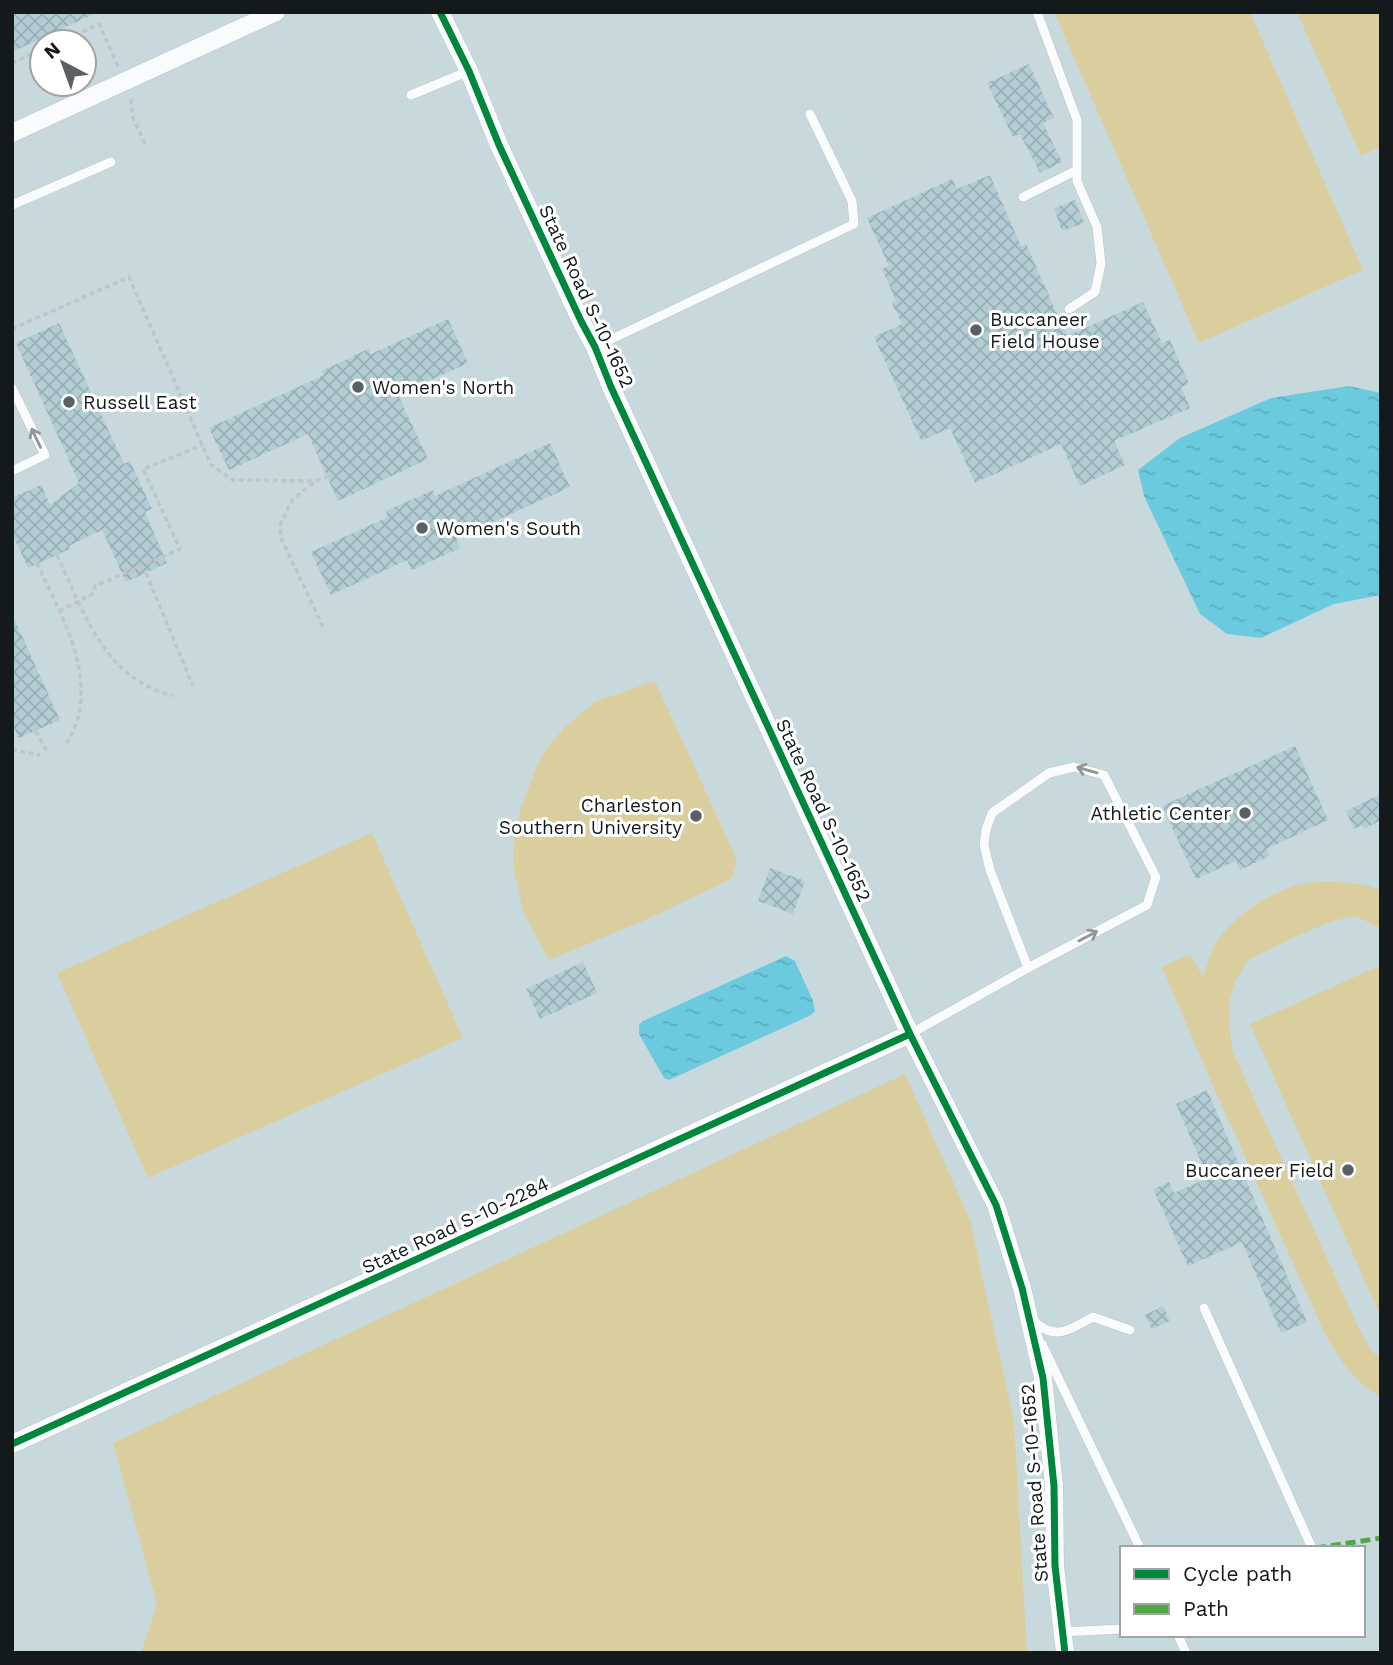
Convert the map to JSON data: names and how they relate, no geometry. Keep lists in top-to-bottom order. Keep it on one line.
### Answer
{"streets":{"street":["State Road S-10-1652","State Road S-10-2284"]},"crossings":[["State Road S-10-1652","State Road S-10-2284"]],"places":["Buccaneer Field House","Women's North","Russell East","Women's South","Athletic Center","Charleston Southern University","Buccaneer Field"],"legend":["Cycle path","Path"],"north":"top left"}
